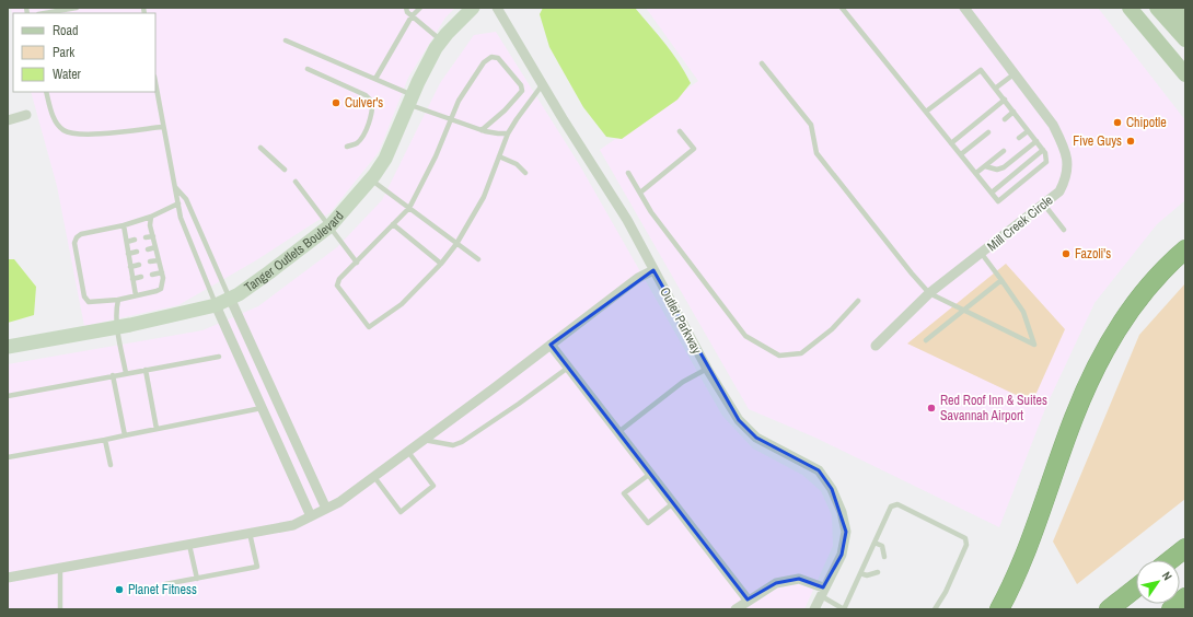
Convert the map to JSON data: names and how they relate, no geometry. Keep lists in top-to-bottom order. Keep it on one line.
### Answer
{"streets":{"street":["Mill Creek Circle","Tanger Outlets Boulevard","Outlet Parkway"]},"places":["Culver's","Chipotle","Five Guys","Fazoli's","Red Roof Inn & Suites Savannah Airport","Planet Fitness"],"legend":["Road","Park","Water"],"north":"top right"}
